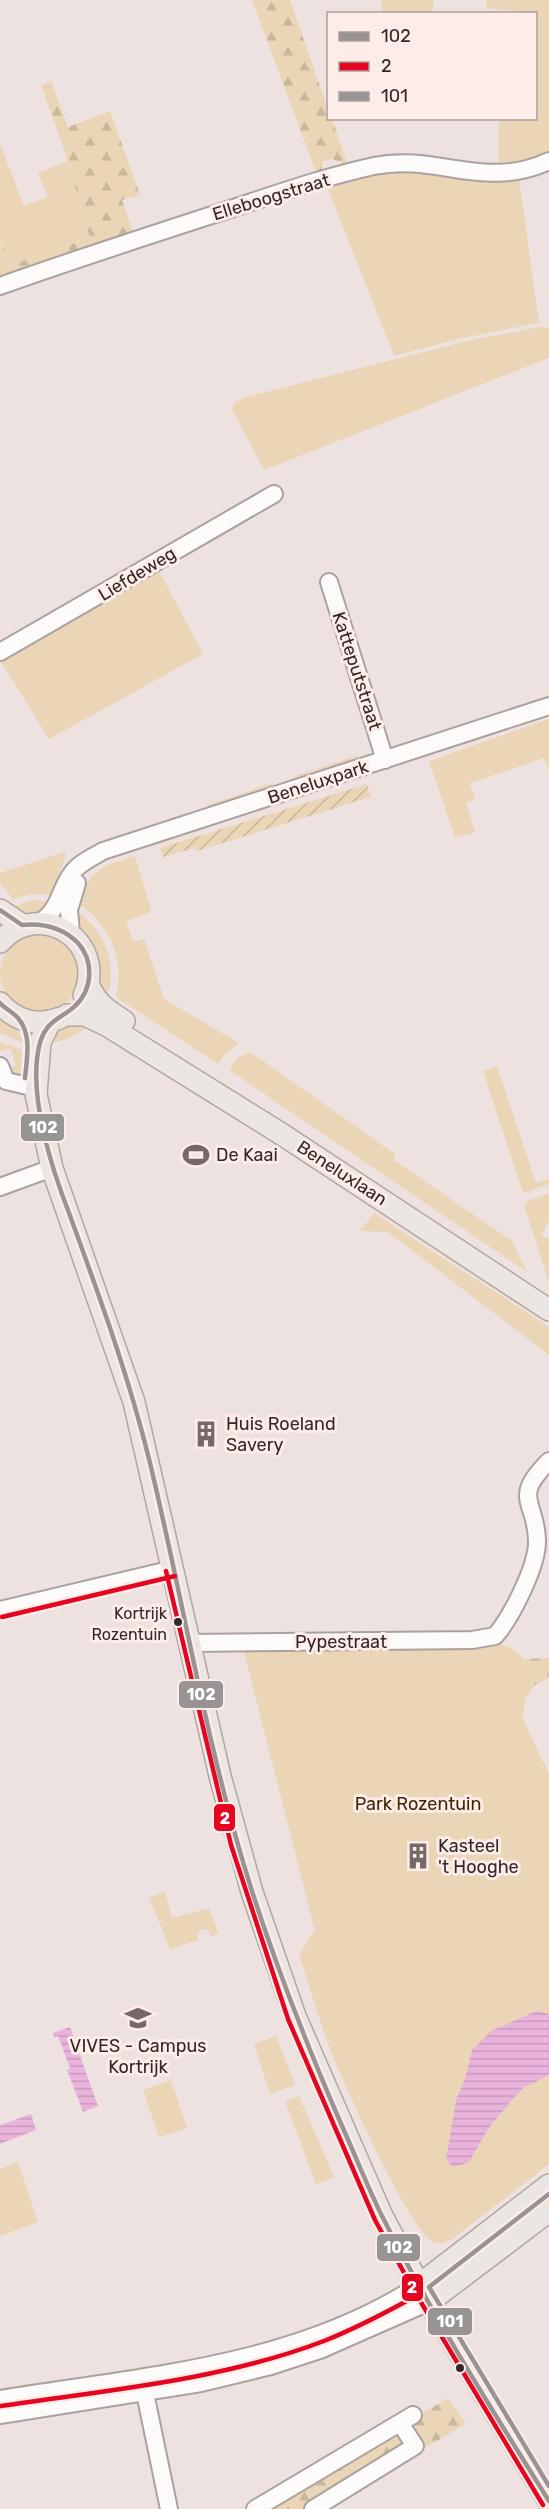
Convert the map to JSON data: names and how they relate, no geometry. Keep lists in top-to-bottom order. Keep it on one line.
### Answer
{"streets":{"main road":["Beneluxlaan"],"street":["Elleboogstraat","Liefdeweg","Katteputstraat","Beneluxpark","Pypestraat"]},"crossings":[["Katteputstraat","Beneluxpark"]],"parks":["Park Rozentuin"],"places":{"sports":["De Kaai"],"building":["Huis Roeland Savery","Kasteel 't Hooghe"],"other":["Kortrijk Rozentuin"],"school or university":["VIVES - Campus Kortrijk"]},"lines":["transit line 102","transit line 2","transit line 101"],"legend":["102","2","101"]}
